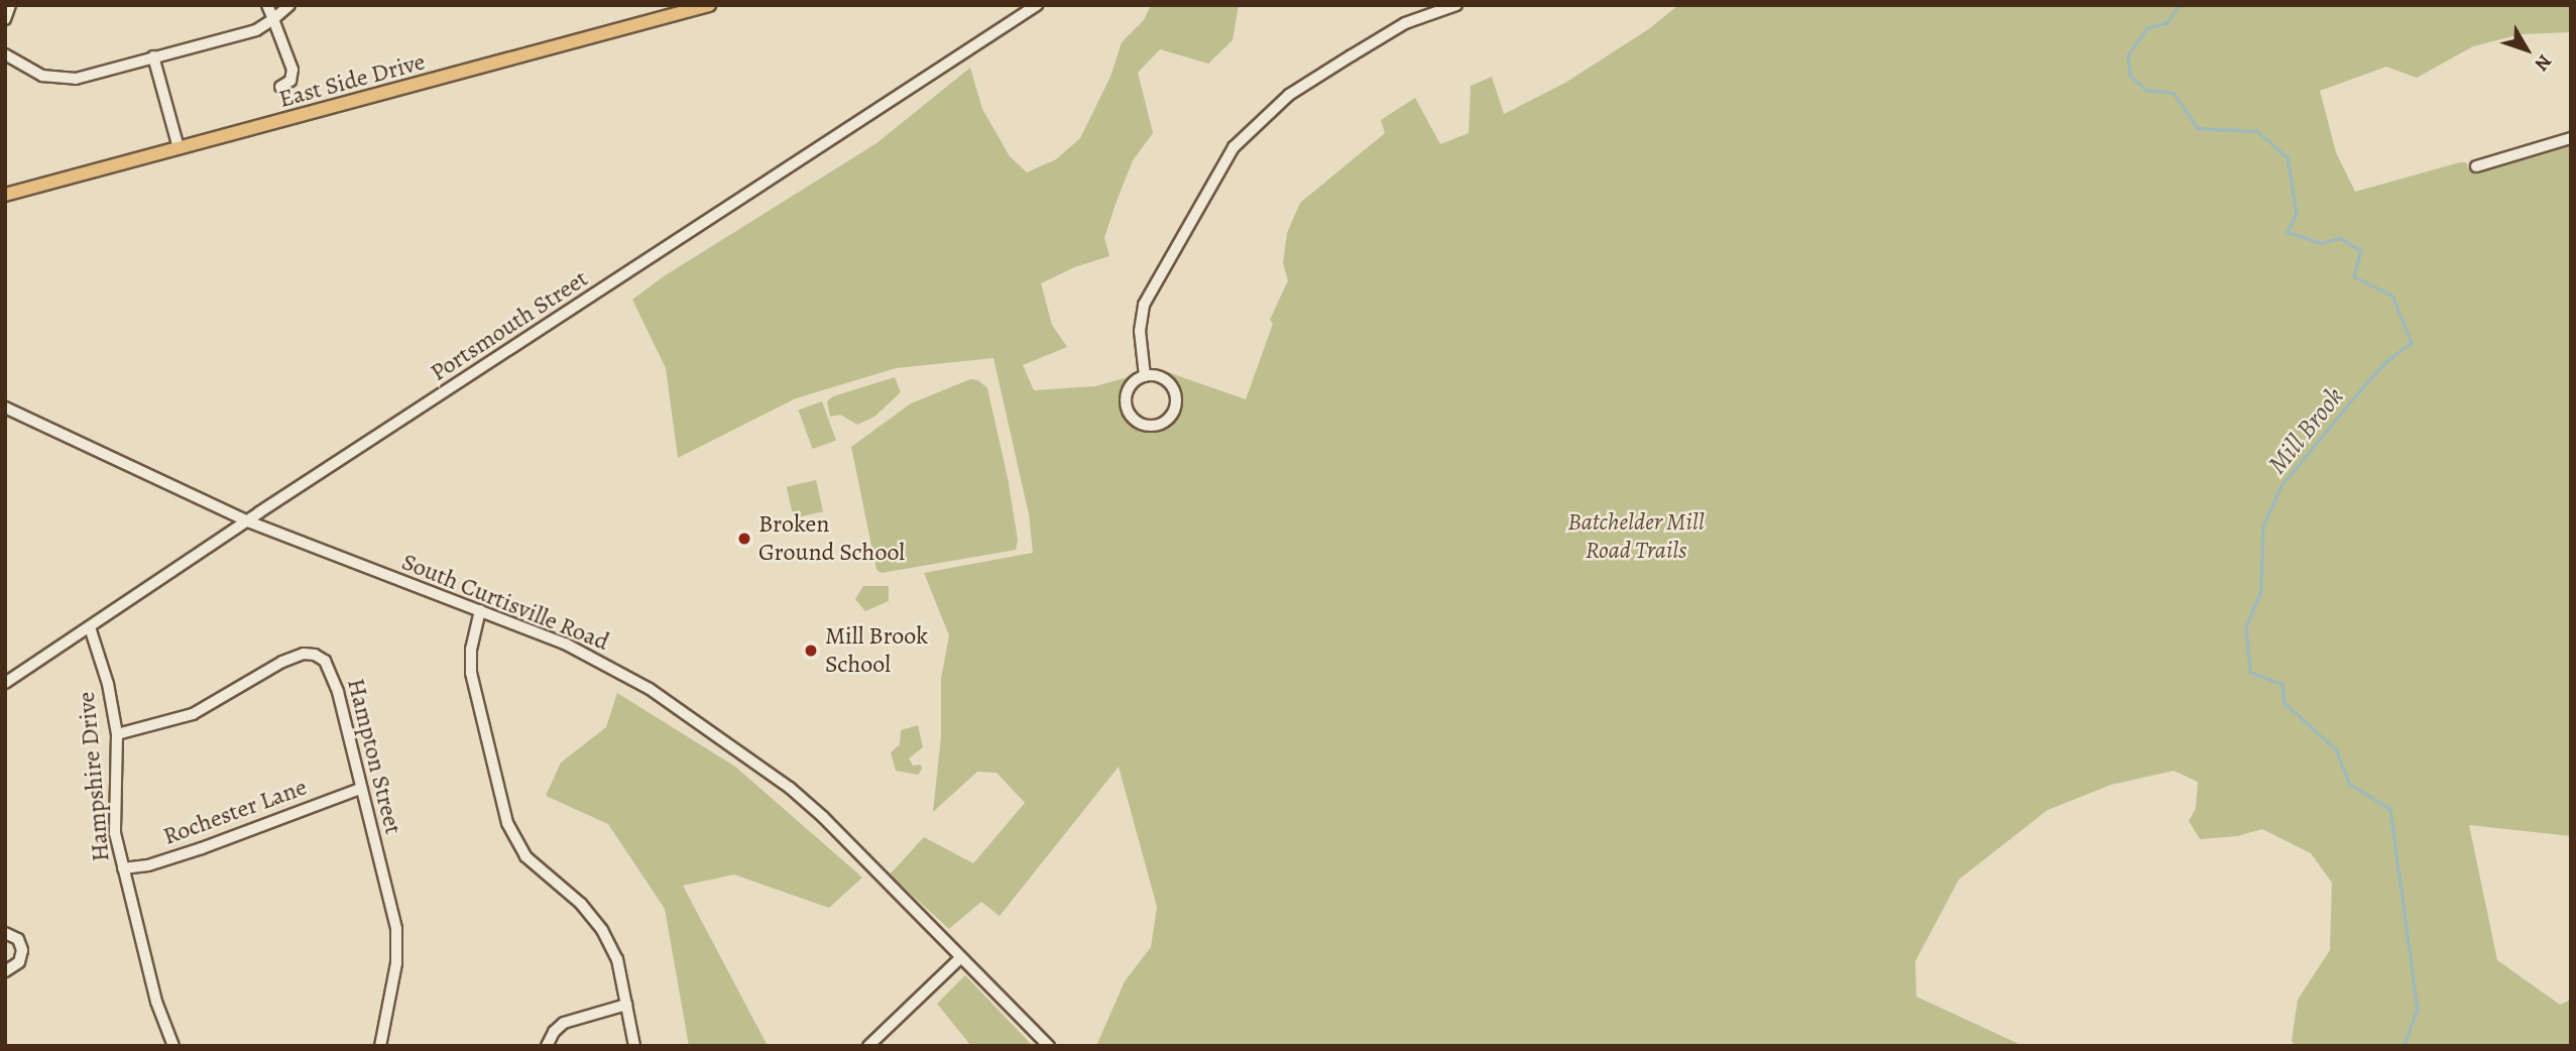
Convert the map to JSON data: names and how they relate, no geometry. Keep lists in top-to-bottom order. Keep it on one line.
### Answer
{"streets":{"main road":["East Side Drive"],"street":["Portsmouth Street","South Curtisville Road","Hampton Street","Hampshire Drive","Rochester Lane"]},"crossings":[["Portsmouth Street","South Curtisville Road"],["Portsmouth Street","Hampshire Drive"],["Hampton Street","Hampshire Drive"],["Hampton Street","Rochester Lane"],["Hampshire Drive","Rochester Lane"]],"water":["Mill Brook"],"parks":["Batchelder Mill Road Trails"],"places":["Broken Ground School","Mill Brook School"],"north":"bottom right"}
